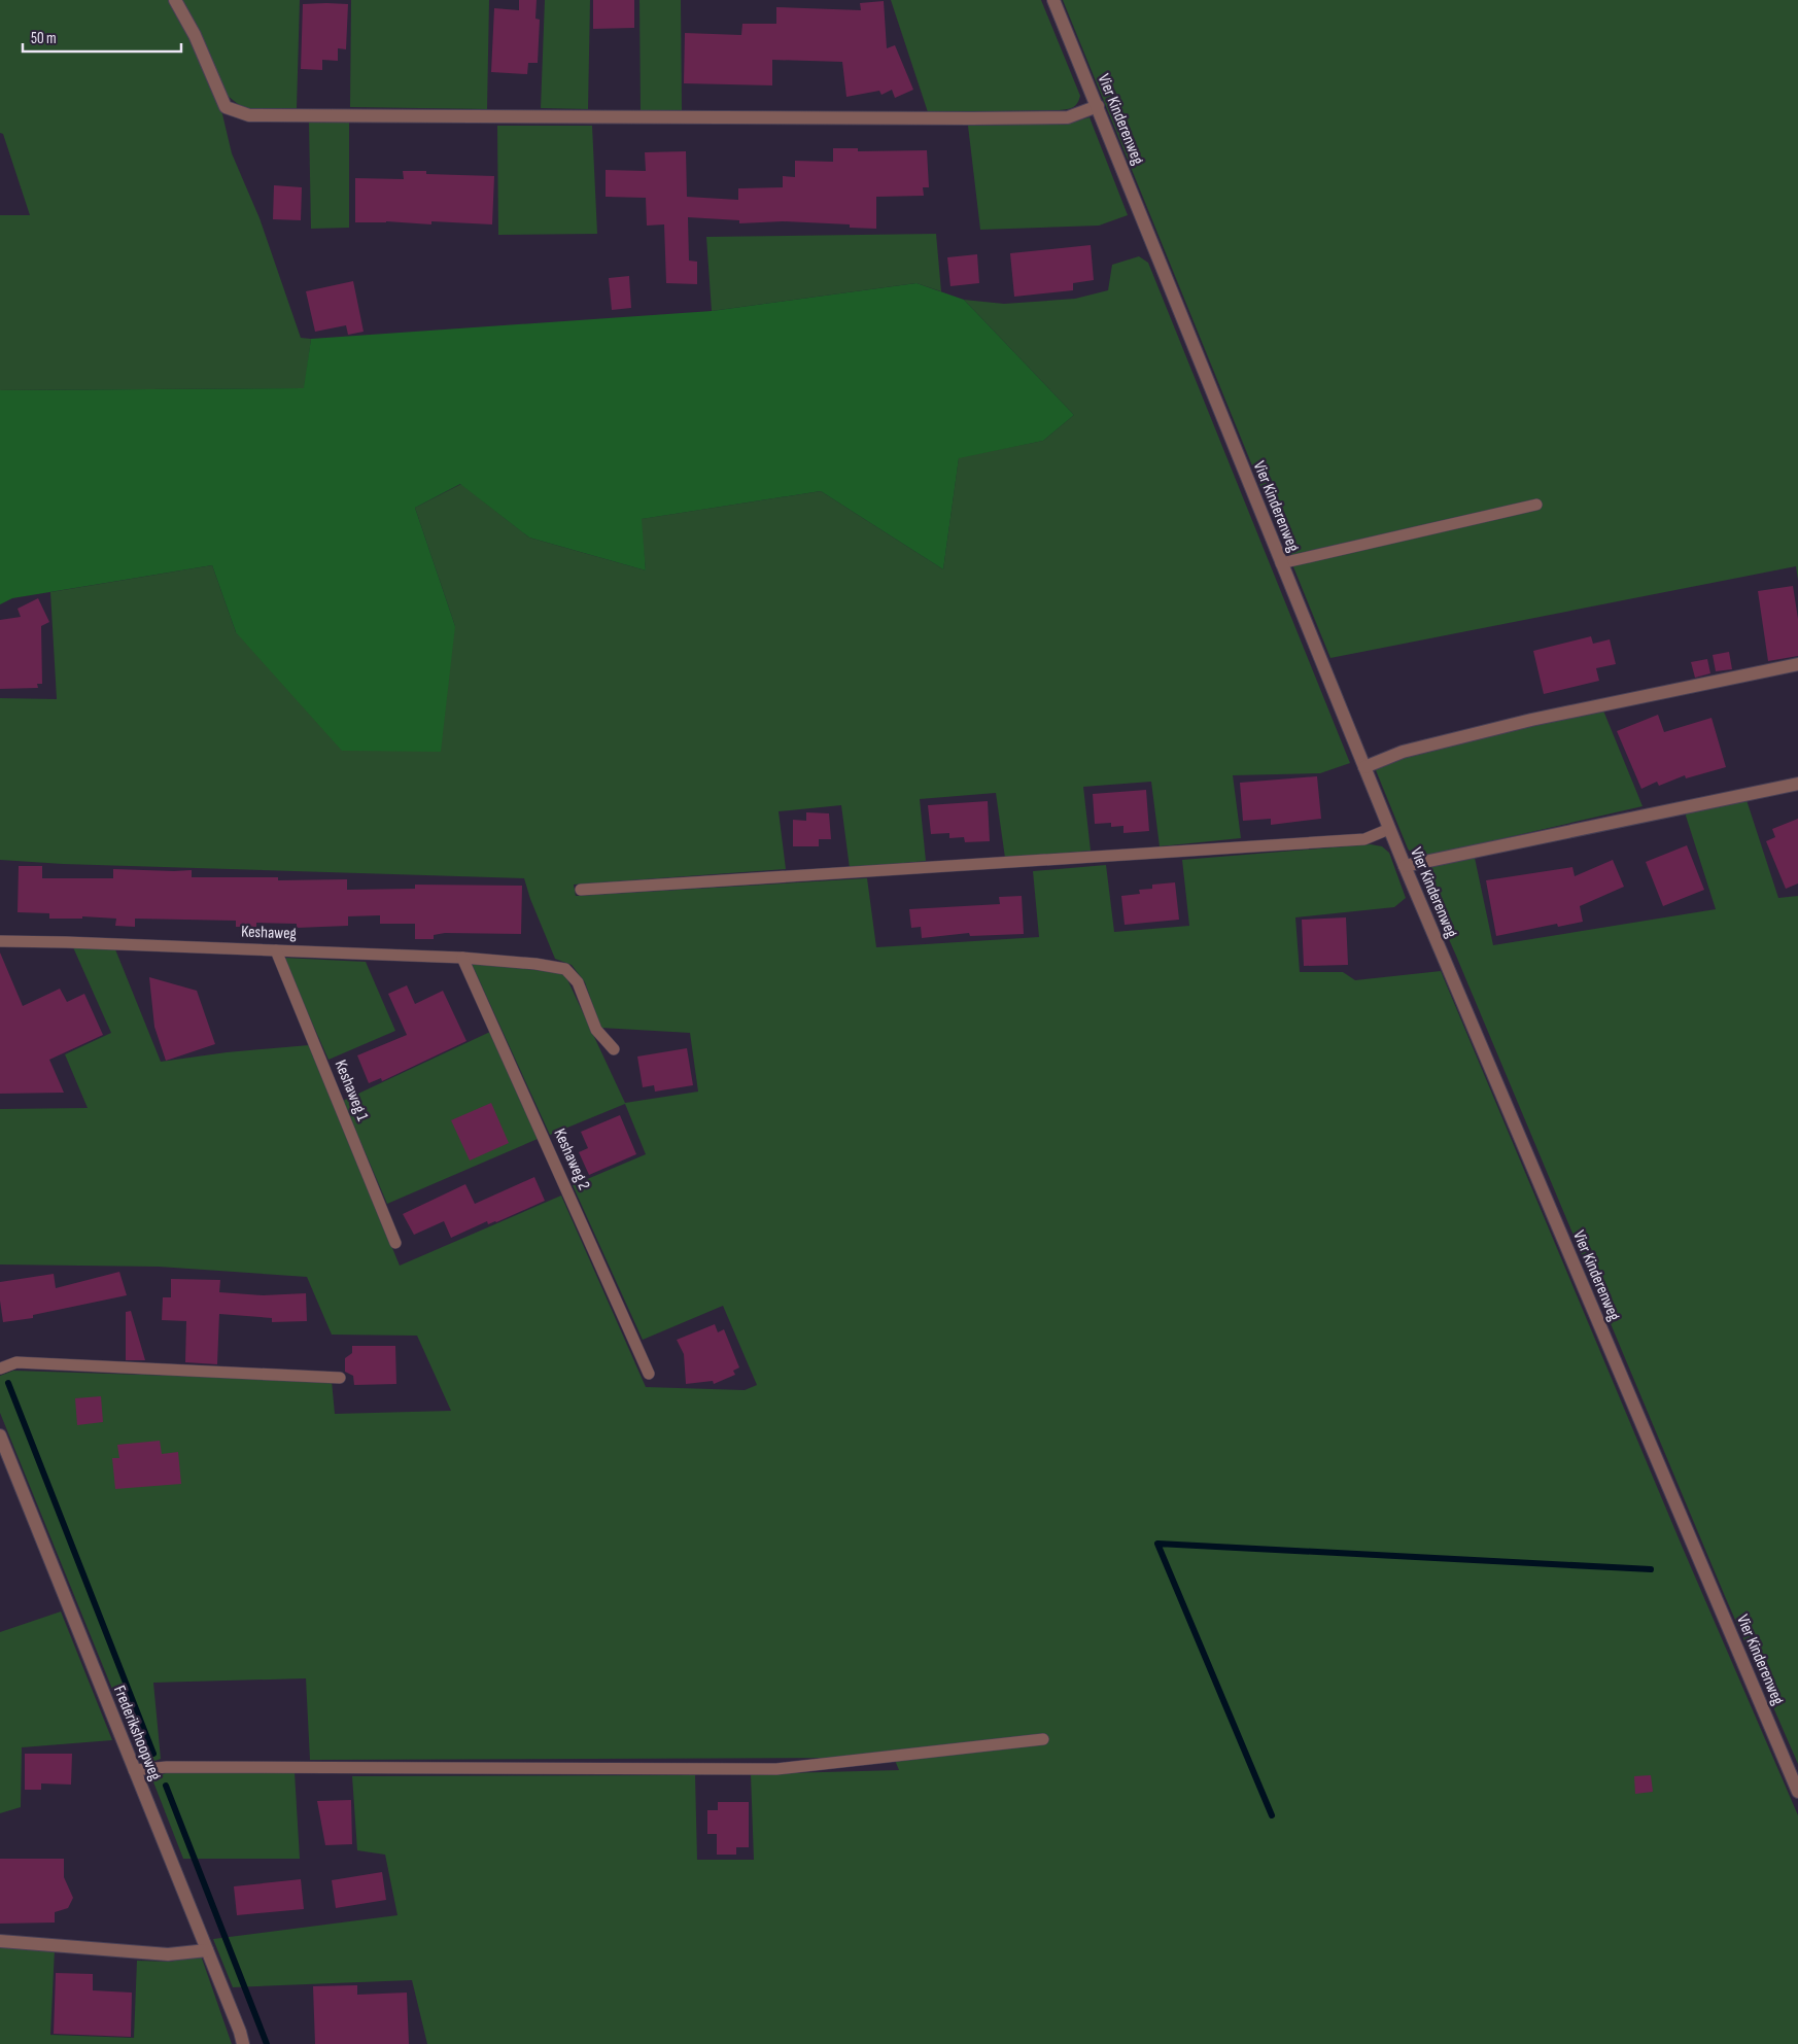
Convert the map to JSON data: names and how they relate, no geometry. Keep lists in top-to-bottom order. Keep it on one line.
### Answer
{"streets":{"street":["Vier Kinderenweg","Frederikshoopweg"],"lane":["Keshaweg","Keshaweg 1","Keshaweg 2"]},"crossings":[["Keshaweg","Keshaweg 1"],["Keshaweg","Keshaweg 2"]],"scale_bar":"50 m"}
